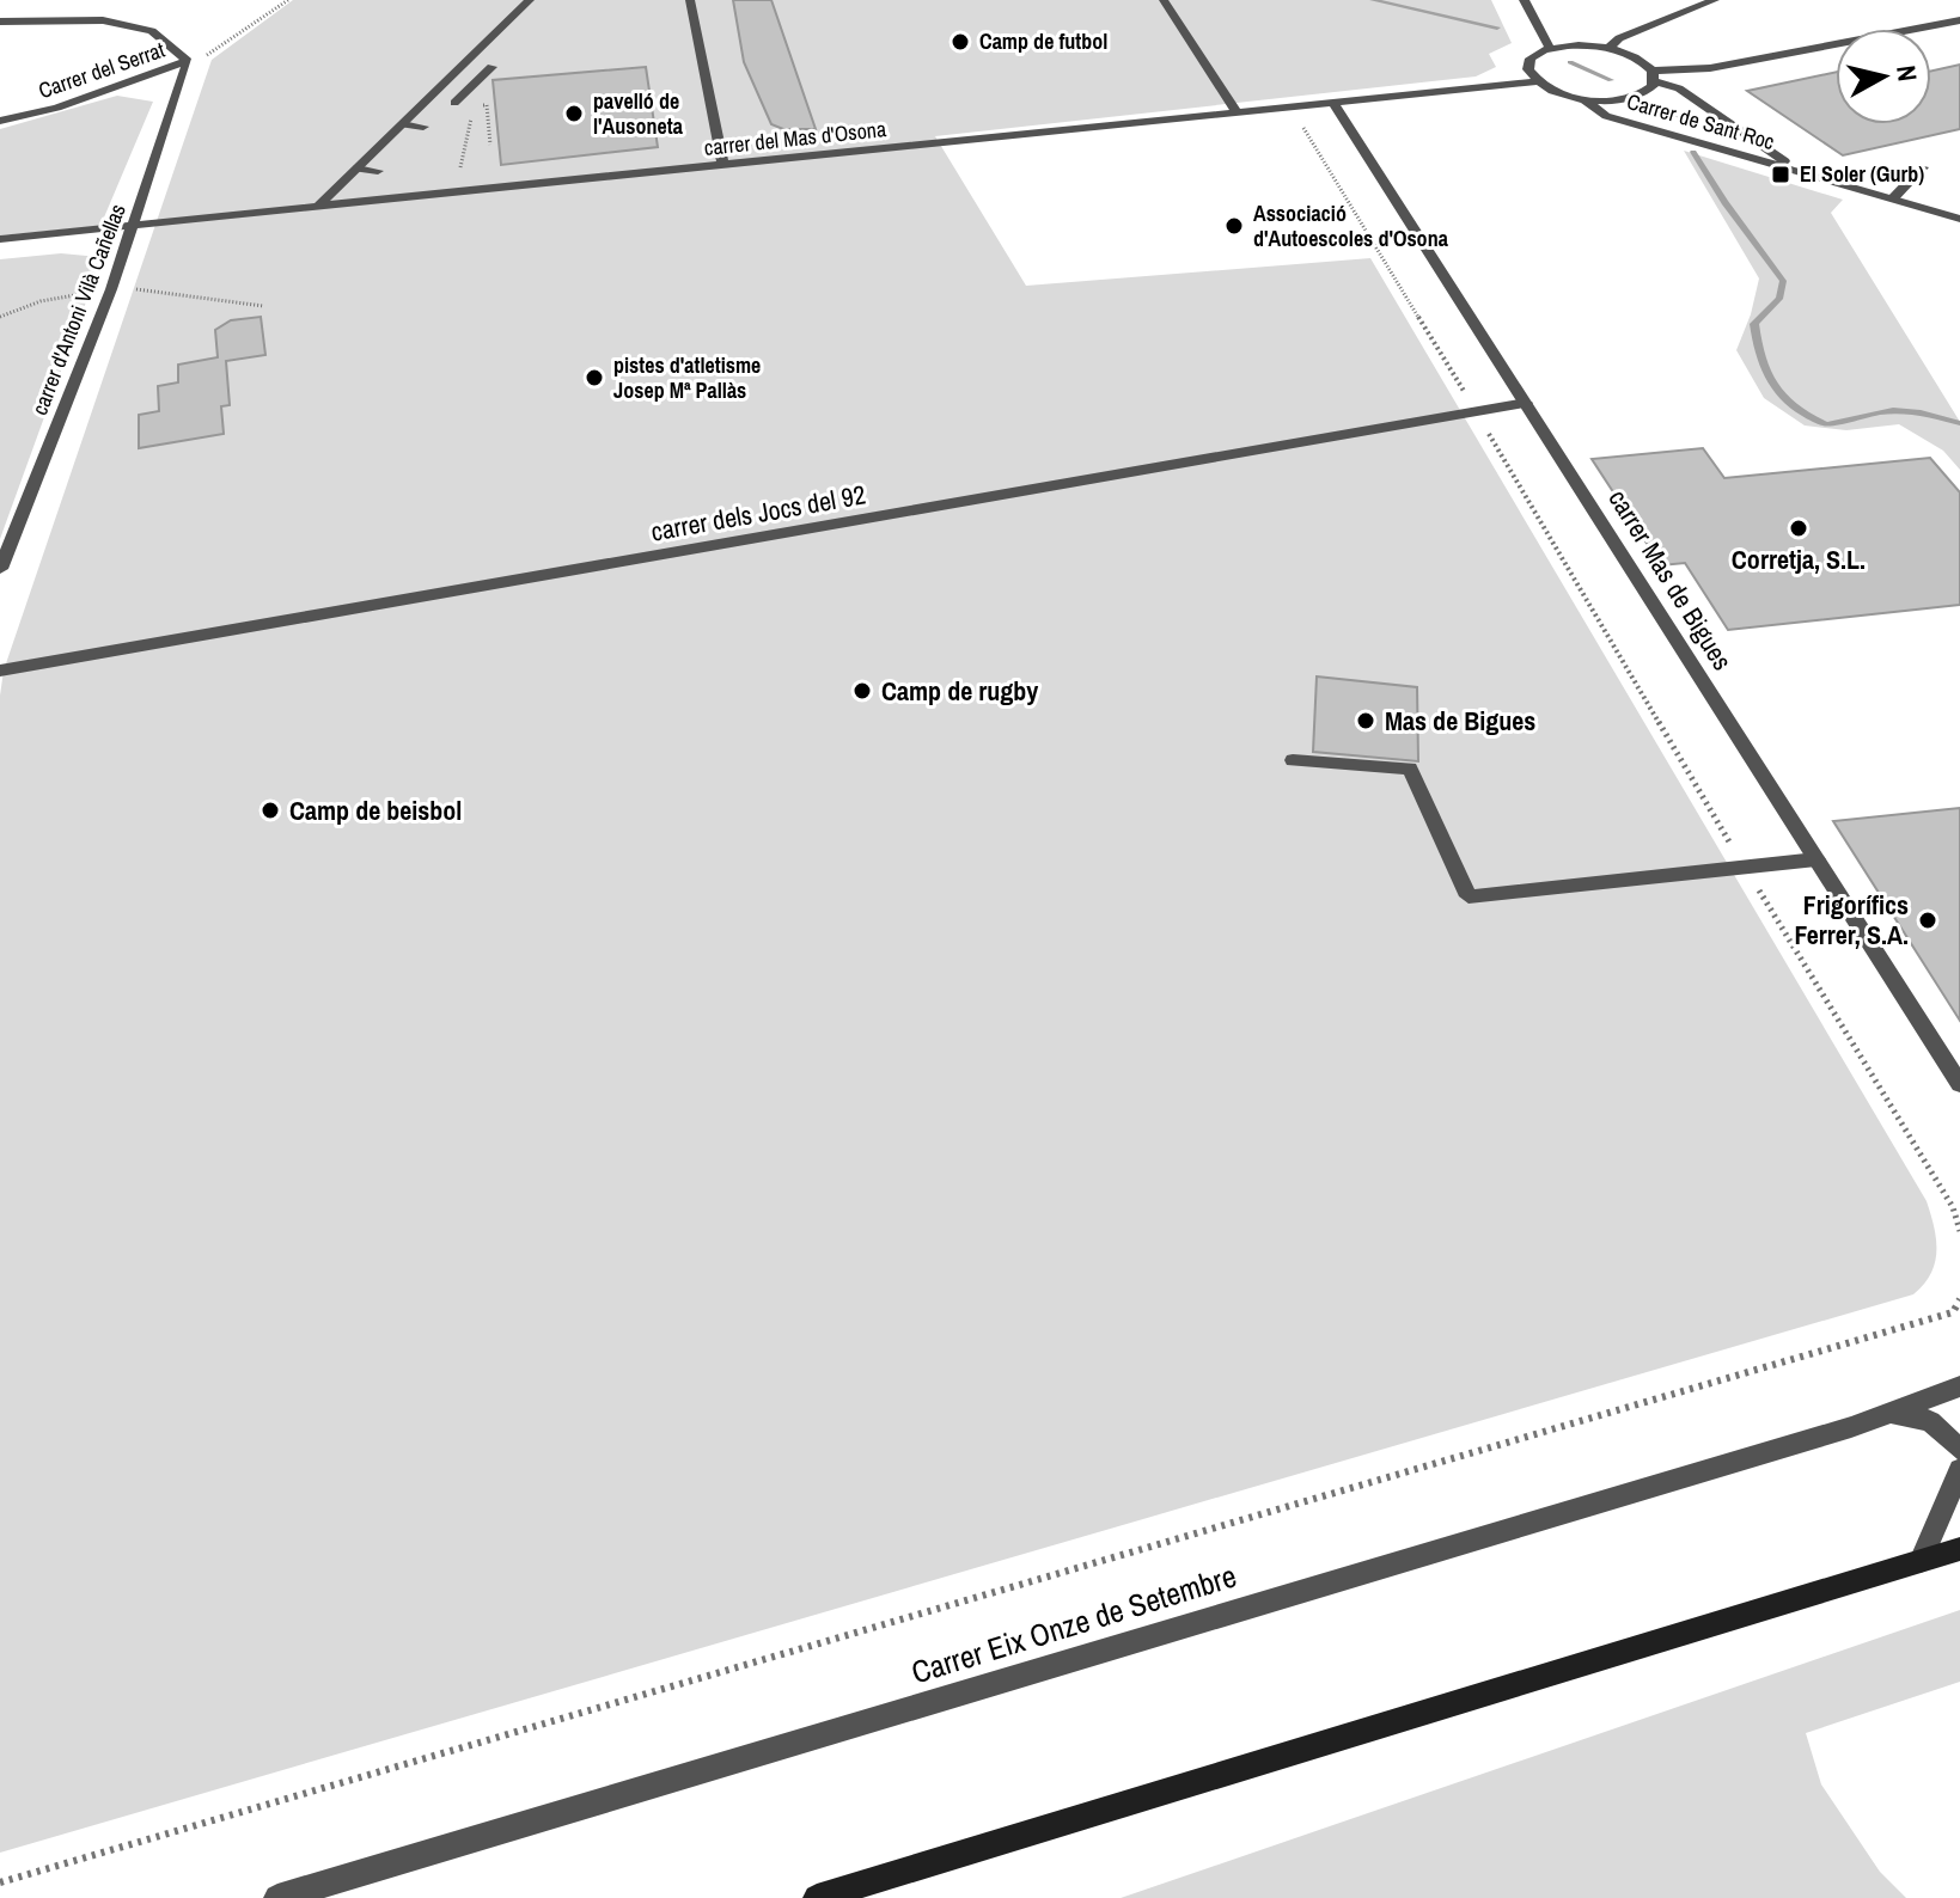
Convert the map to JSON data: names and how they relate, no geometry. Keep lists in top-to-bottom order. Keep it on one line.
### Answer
{"streets":{"street":["Carrer del Serrat","Carrer de Sant Roc","carrer del Mas d'Osona","carrer d'Antoni Vilà Cañellas","carrer dels Jocs del 92","carrer Mas de Bigues","Carrer Eix Onze de Setembre"]},"crossings":[["Carrer del Serrat","carrer d'Antoni Vilà Cañellas"],["Carrer de Sant Roc","carrer del Mas d'Osona"],["carrer del Mas d'Osona","carrer d'Antoni Vilà Cañellas"],["carrer del Mas d'Osona","carrer Mas de Bigues"],["carrer dels Jocs del 92","carrer Mas de Bigues"]],"places":{"other":["Camp de futbol","pavelló de l'Ausoneta","Associació d'Autoescoles d'Osona","pistes d'atletisme Josep Mª Pallàs","Corretja, S.L.","Camp de rugby","Mas de Bigues","Camp de beisbol","Frigorífics Ferrer, S.A."],"transit":["El Soler (Gurb)"]},"north":"right"}
